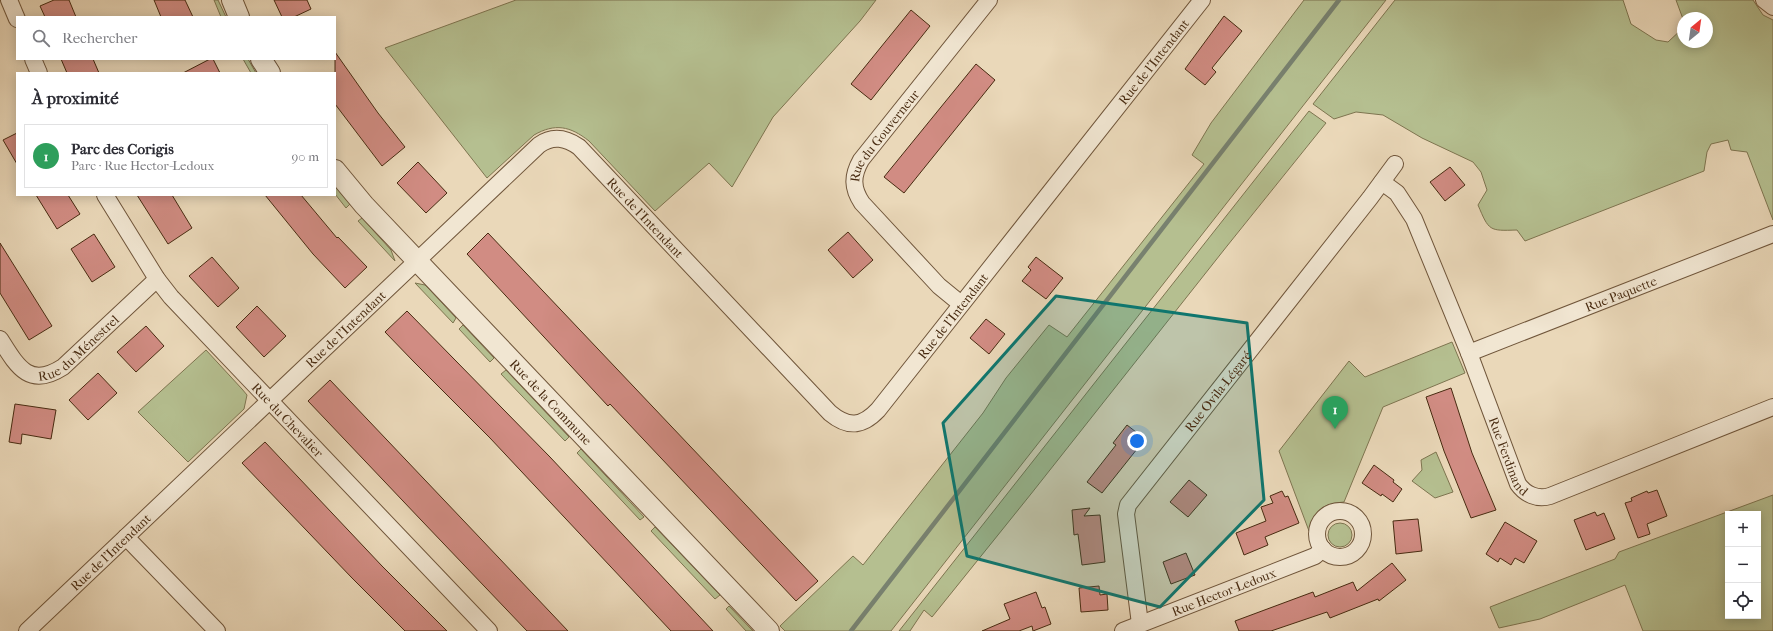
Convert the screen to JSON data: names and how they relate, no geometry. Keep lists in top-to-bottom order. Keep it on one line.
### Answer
{"streets":{"street":["Rue de l'Intendant","Rue du Gouverneur","Rue Paquette","Rue du Ménestrel","Rue Ovila-Légaré","Rue de la Commune","Rue du Chevalier","Rue Ferdinand","Rue Hector-Ledoux"]},"crossings":[["Rue de l'Intendant","Rue du Gouverneur"],["Rue de l'Intendant","Rue de la Commune"],["Rue de l'Intendant","Rue du Chevalier"],["Rue Paquette","Rue Ferdinand"],["Rue du Ménestrel","Rue du Chevalier"],["Rue Ovila-Légaré","Rue Ferdinand"],["Rue Ovila-Légaré","Rue Hector-Ledoux"]],"north":"top right","page":{"search":"Rechercher","heading":"À proximité","list":[{"mark":"1","name":"Parc des Corigis","note":"Parc · Rue Hector-Ledoux","value":"90 m"}],"pins":"1","map_buttons":["+","−"]}}
